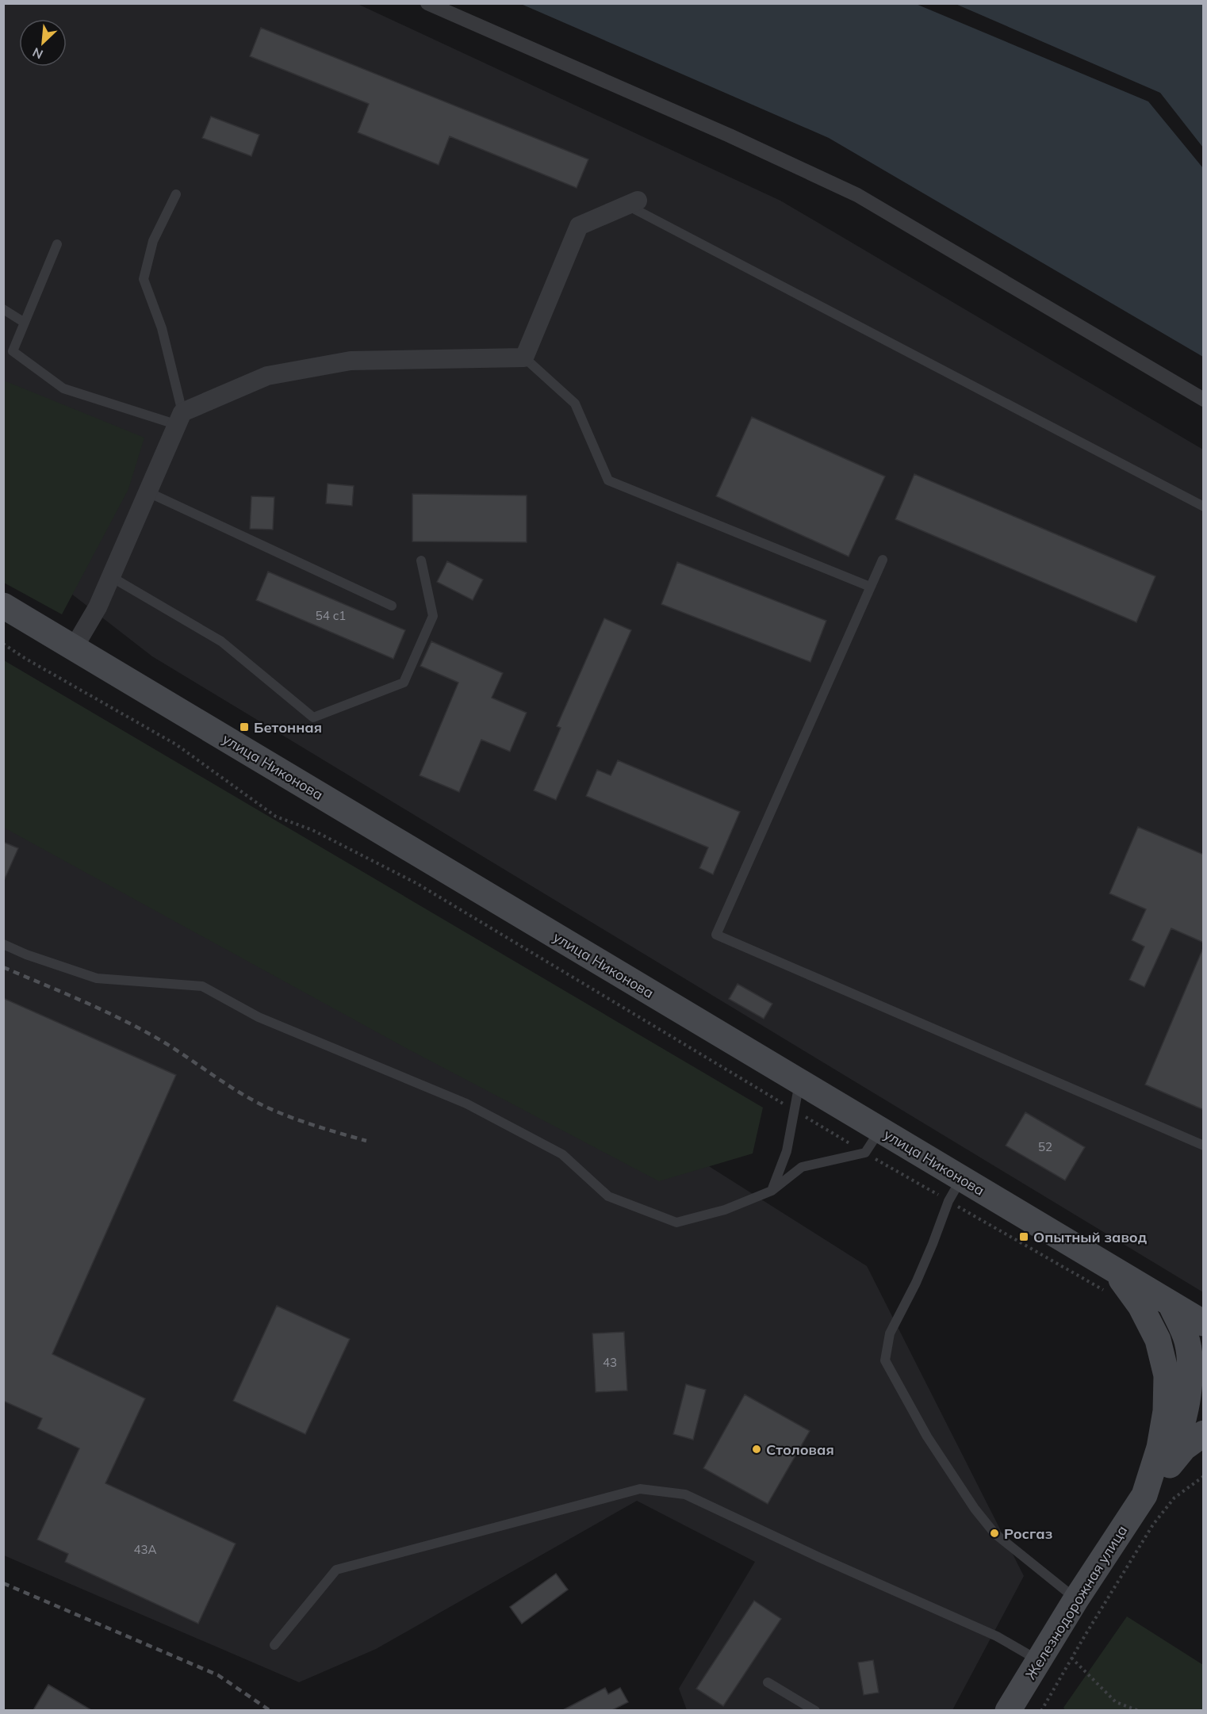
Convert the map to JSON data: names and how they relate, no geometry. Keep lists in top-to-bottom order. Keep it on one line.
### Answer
{"streets":{"main road":["улица Никонова","Железнодорожная улица"]},"crossings":[["улица Никонова","Железнодорожная улица"]],"places":{"transit":["Бетонная","Опытный завод"],"other":["Столовая","Росгаз"]},"house_numbers":["54 с1","52","43","43А"],"north":"bottom left"}
